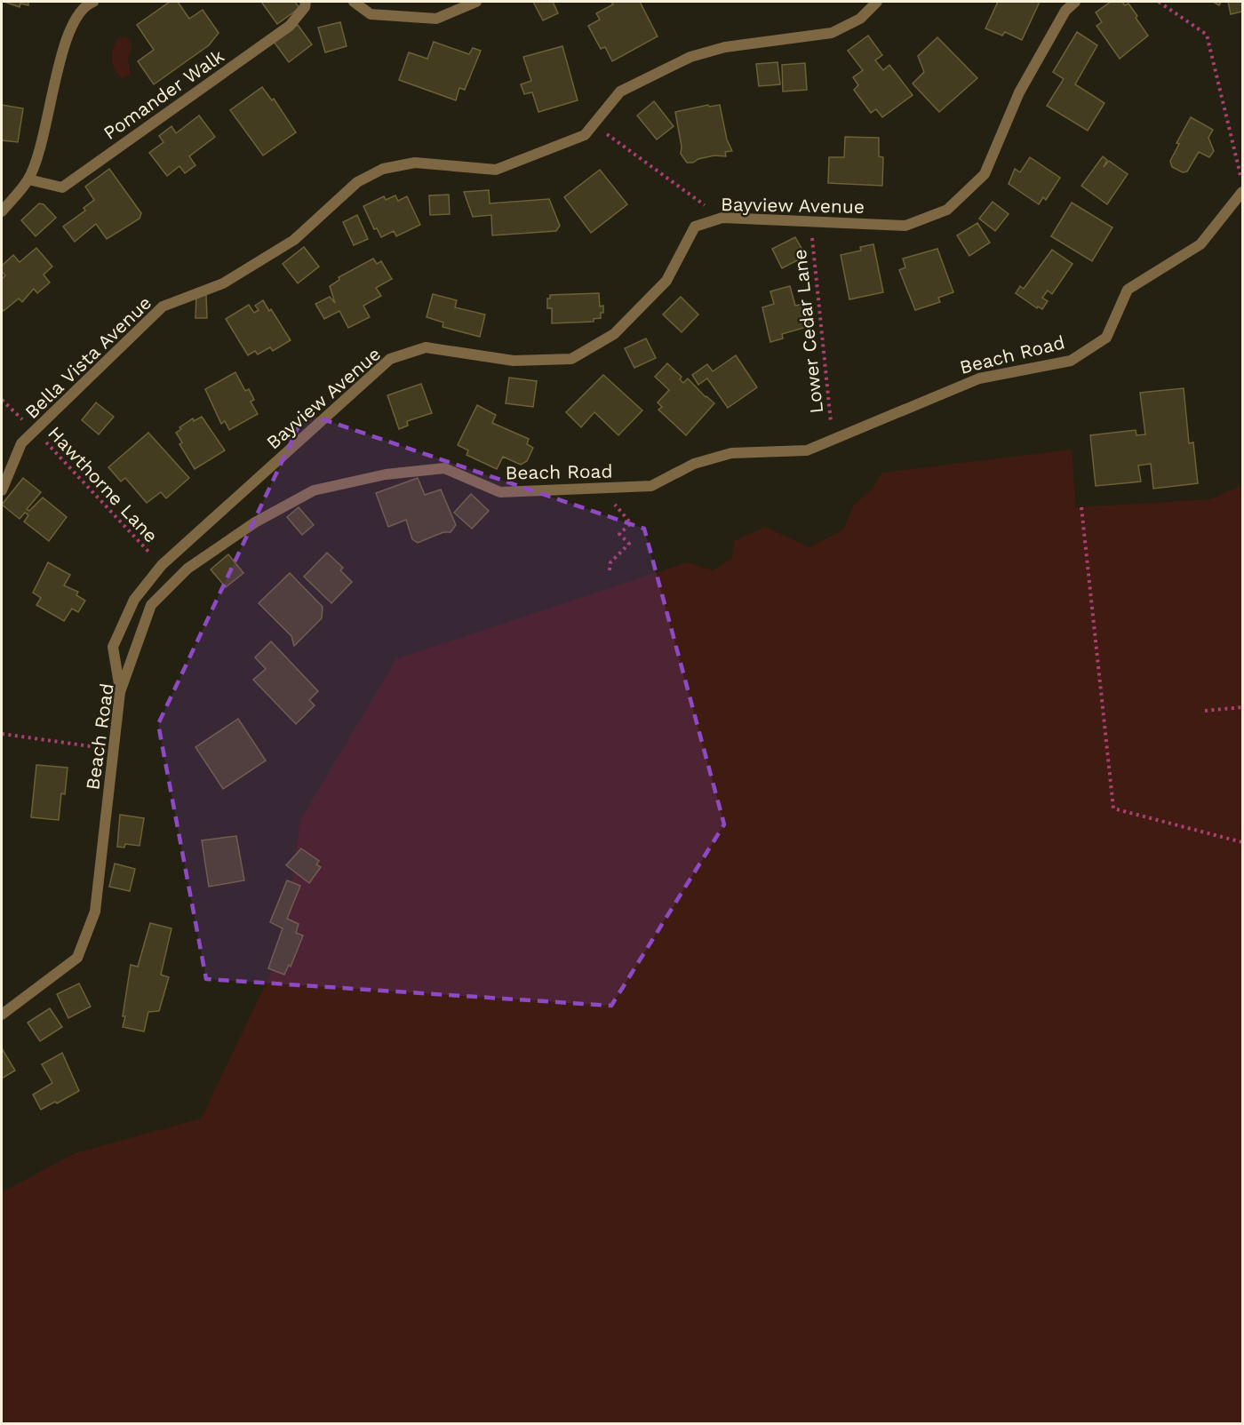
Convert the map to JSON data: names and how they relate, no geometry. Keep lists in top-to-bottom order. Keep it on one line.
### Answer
{"streets":{"street":["Pomander Walk","Bayview Avenue","Beach Road","Bella Vista Avenue"],"path":["Lower Cedar Lane","Hawthorne Lane"]},"crossings":[["Bayview Avenue","Lower Cedar Lane"],["Bayview Avenue","Beach Road"],["Bayview Avenue","Hawthorne Lane"],["Lower Cedar Lane","Beach Road"],["Bella Vista Avenue","Hawthorne Lane"]]}
